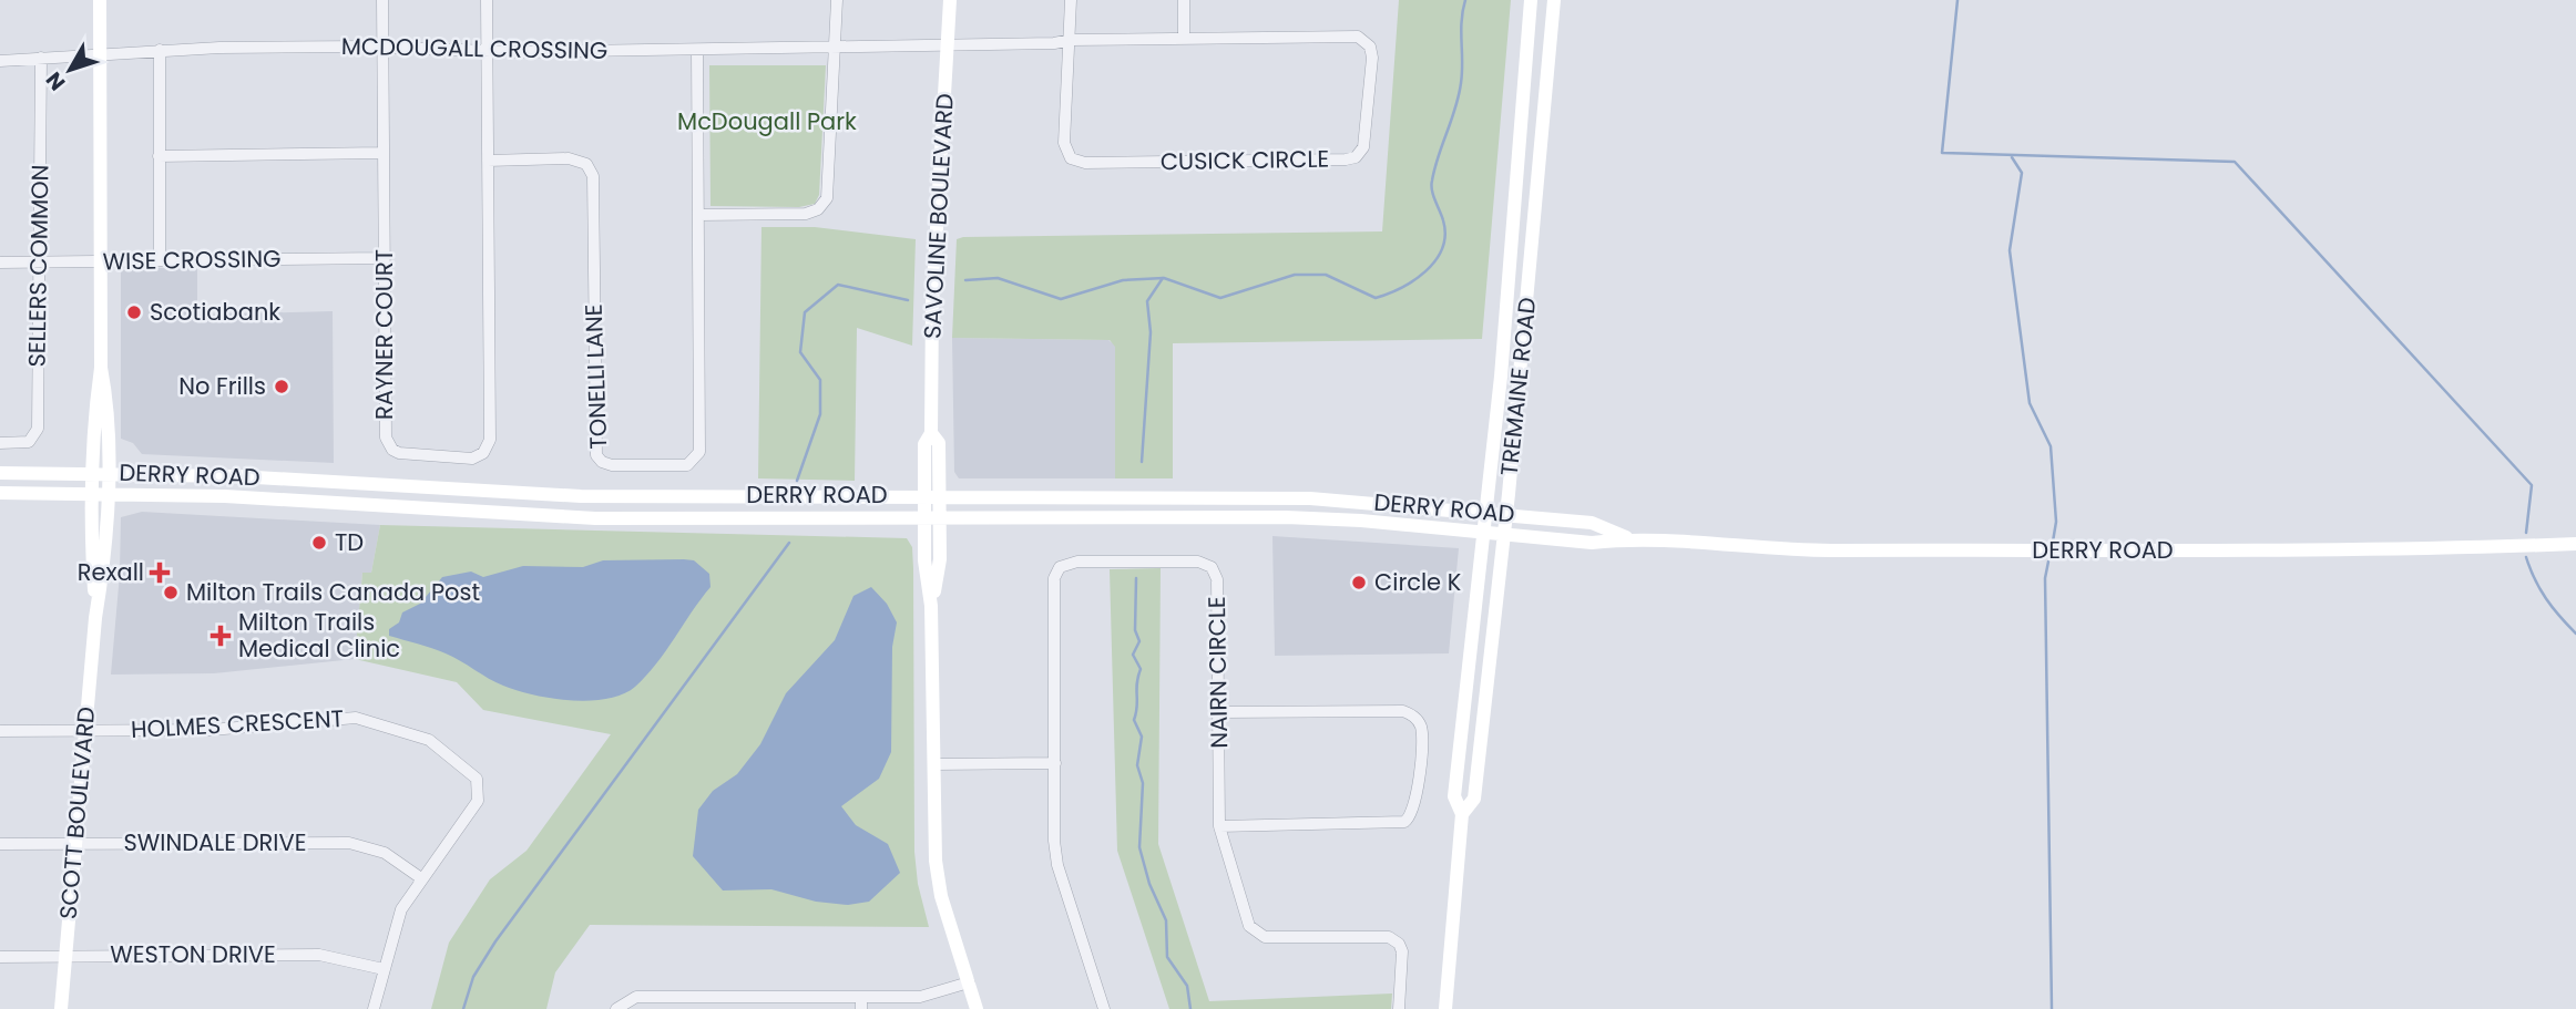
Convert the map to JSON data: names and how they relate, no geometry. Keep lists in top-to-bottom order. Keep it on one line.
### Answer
{"streets":{"main road":["SAVOLINE BOULEVARD","TREMAINE ROAD","DERRY ROAD","SCOTT BOULEVARD"],"street":["MCDOUGALL CROSSING","CUSICK CIRCLE","WISE CROSSING","SELLERS COMMON","RAYNER COURT","TONELLI LANE","NAIRN CIRCLE","HOLMES CRESCENT","SWINDALE DRIVE","WESTON DRIVE"]},"crossings":[["MCDOUGALL CROSSING","CUSICK CIRCLE"],["MCDOUGALL CROSSING","SAVOLINE BOULEVARD"],["MCDOUGALL CROSSING","SELLERS COMMON"],["MCDOUGALL CROSSING","RAYNER COURT"],["MCDOUGALL CROSSING","TONELLI LANE"],["MCDOUGALL CROSSING","SCOTT BOULEVARD"],["CUSICK CIRCLE","SAVOLINE BOULEVARD"],["SAVOLINE BOULEVARD","DERRY ROAD"],["WISE CROSSING","SELLERS COMMON"],["WISE CROSSING","RAYNER COURT"],["WISE CROSSING","SCOTT BOULEVARD"],["RAYNER COURT","TONELLI LANE"],["TREMAINE ROAD","DERRY ROAD"],["DERRY ROAD","SCOTT BOULEVARD"],["HOLMES CRESCENT","SCOTT BOULEVARD"],["HOLMES CRESCENT","SWINDALE DRIVE"],["HOLMES CRESCENT","WESTON DRIVE"],["SCOTT BOULEVARD","SWINDALE DRIVE"],["SCOTT BOULEVARD","WESTON DRIVE"]],"parks":["McDougall Park"],"places":{"other":["Scotiabank","No Frills","TD","Circle K","Milton Trails Canada Post"],"health":["Rexall","Milton Trails Medical Clinic"]},"north":"bottom left"}
